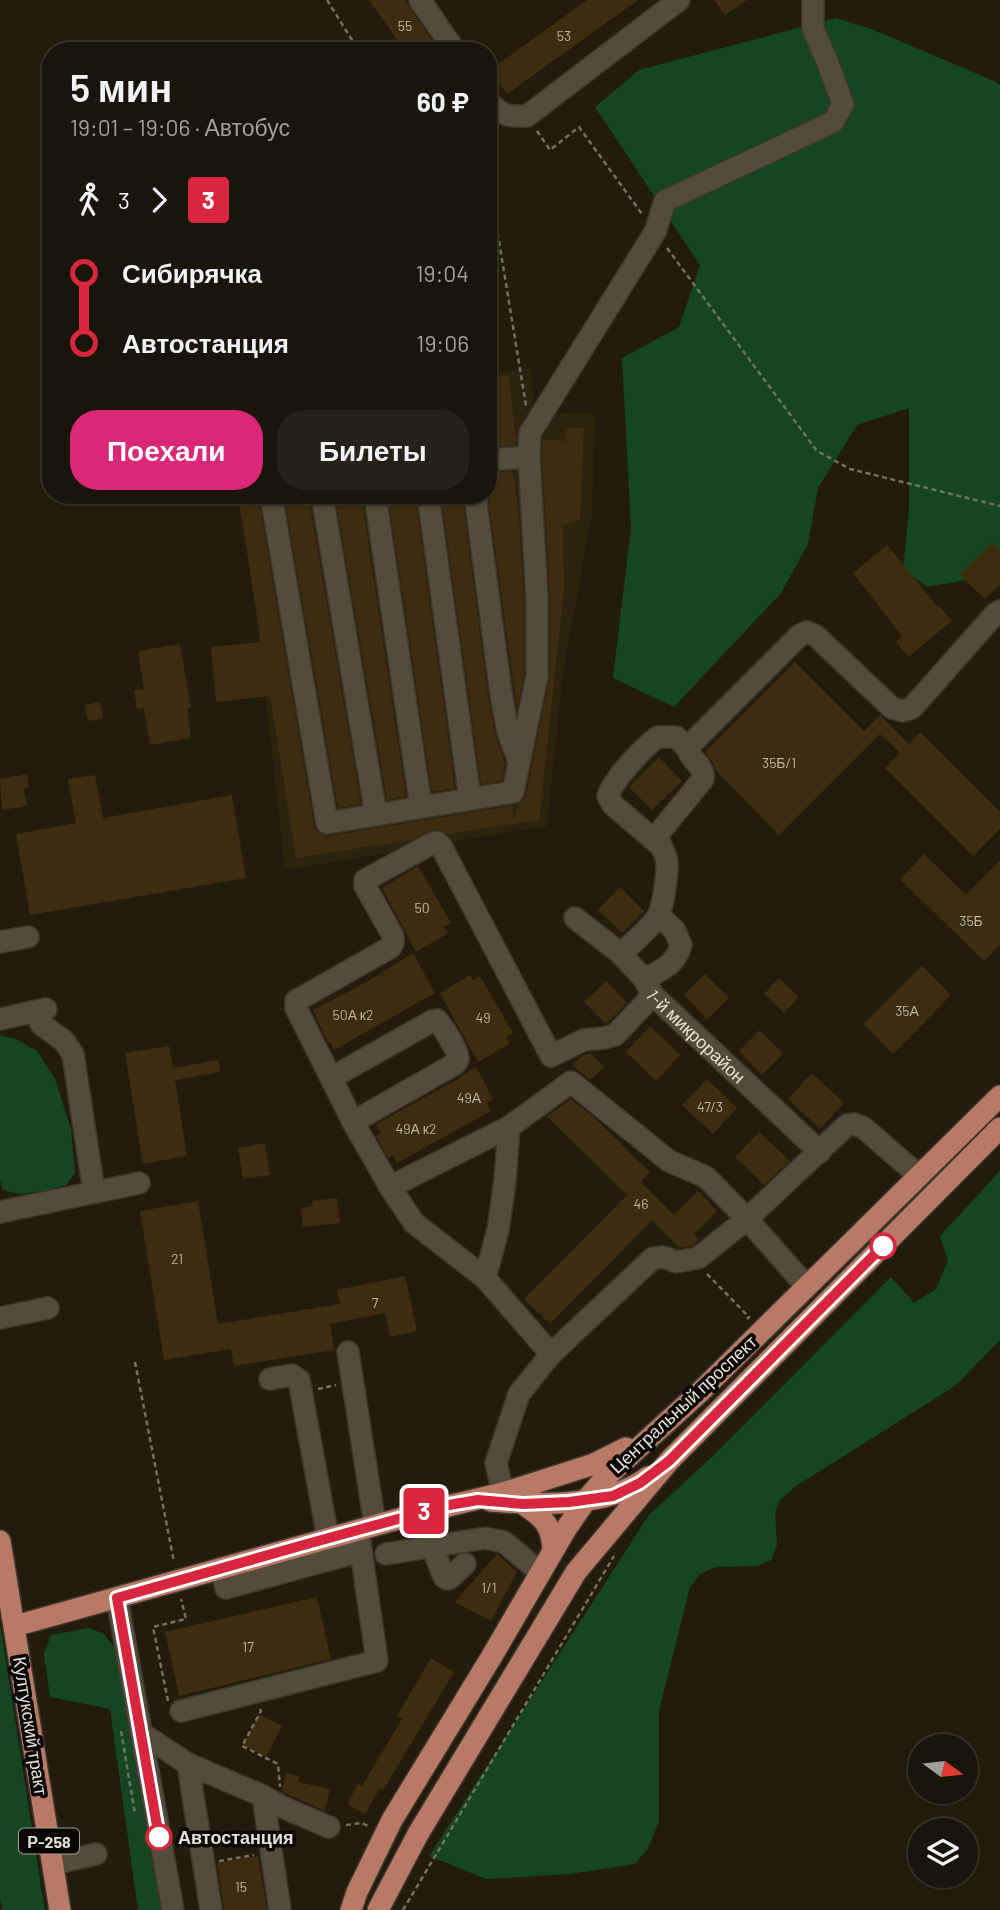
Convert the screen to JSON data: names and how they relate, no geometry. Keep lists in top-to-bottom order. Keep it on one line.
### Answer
{"streets":{"main road":["Центральный проспект","Култукский тракт","Р-258"],"street":["1-й микрорайон"]},"places":["Автостанция"],"lines":["bus line 3"],"house_numbers":["55","53","35Б/1","50","35Б","35А","50А к2","49","49А","47/3","49А к2","46","21","7","1/1","17","15"],"north":"right","page":{"on_map":"3","heading":["5 мин","19:01 – 19:06 · Автобус","60 ₽"],"legs":["3","3"],"list":[{"name":"Сибирячка","value":"19:04"},{"name":"Автостанция","value":"19:06"}],"buttons":["Поехали","Билеты"]}}
